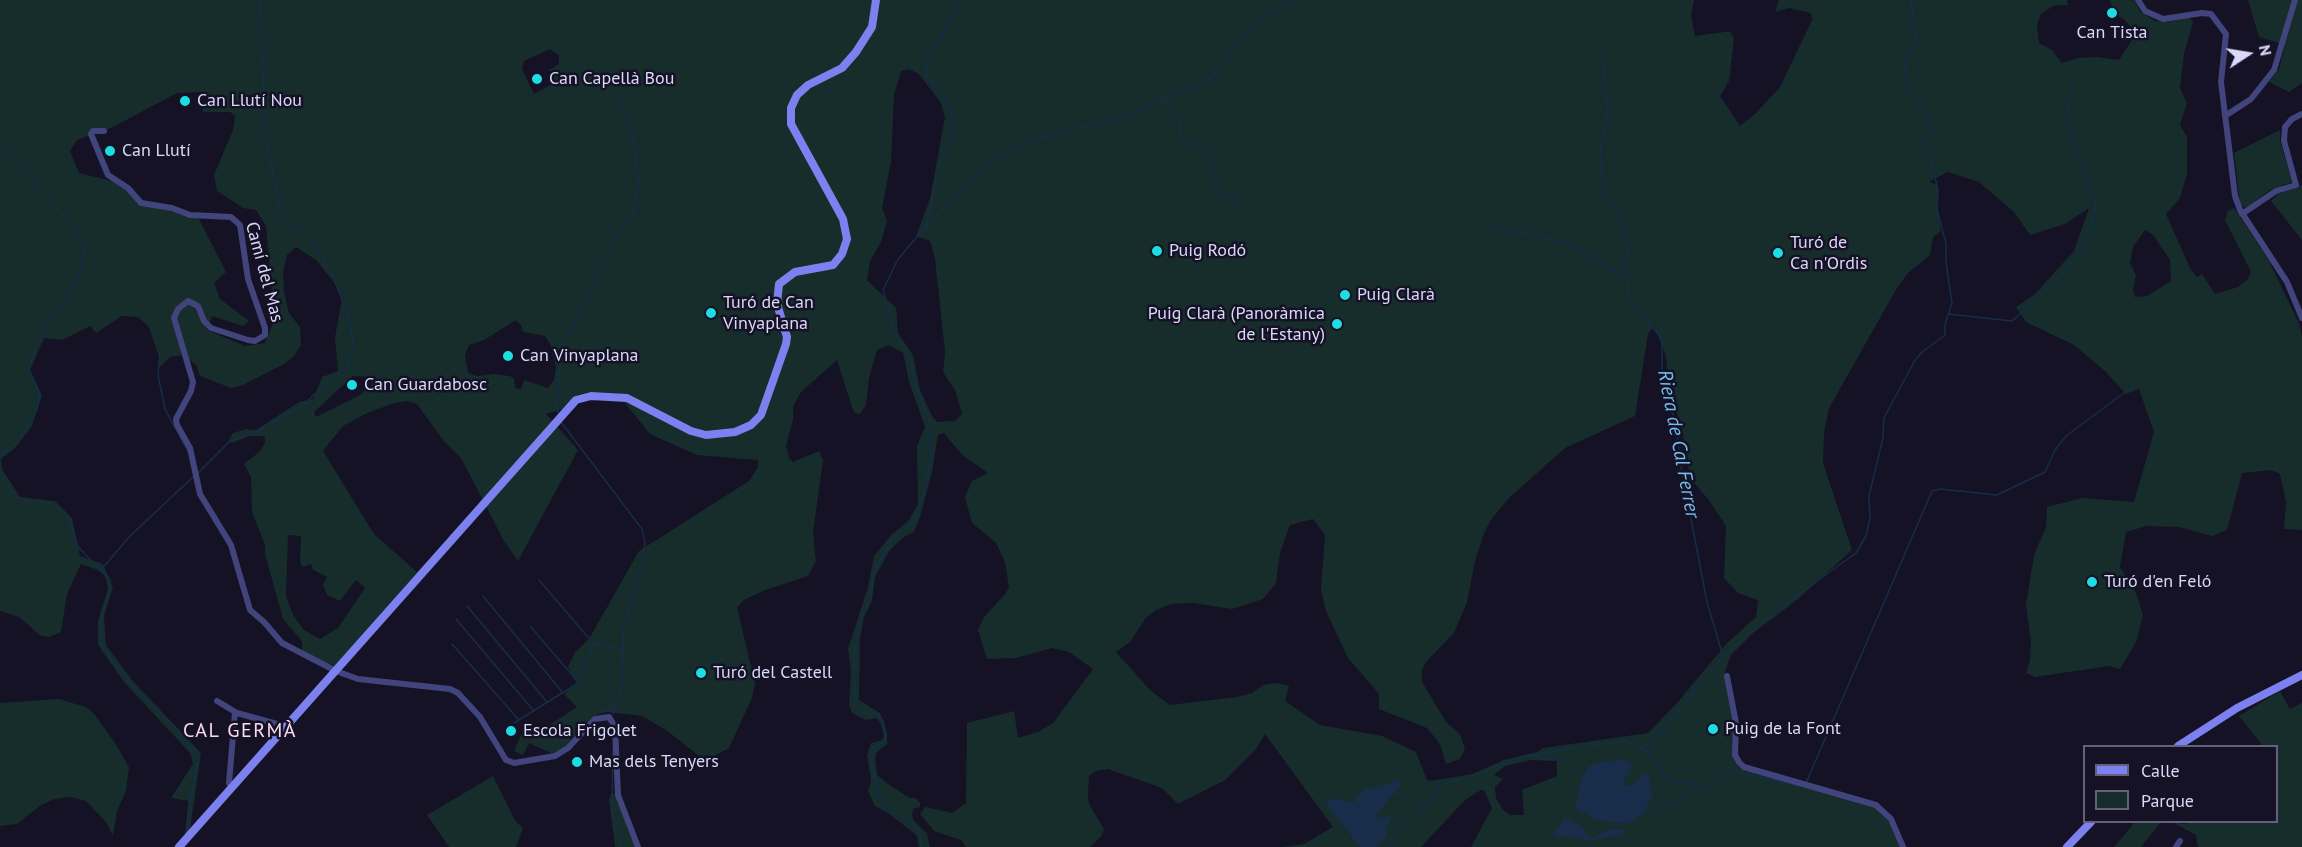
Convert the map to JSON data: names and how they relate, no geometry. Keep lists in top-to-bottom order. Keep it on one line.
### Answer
{"streets":{"street":["Camí del Mas"]},"districts":["CAL GERMÀ"],"water":["Riera de Cal Ferrer"],"places":["Can Tista","Can Capellà Bou","Can Llutí Nou","Can Llutí","Puig Rodó","Turó de Ca n'Ordis","Puig Clarà","Turó de Can Vinyaplana","Puig Clarà (Panoràmica de l'Estany)","Can Vinyaplana","Can Guardabosc","Turó d'en Feló","Turó del Castell","Puig de la Font","Escola Frigolet","Mas dels Tenyers"],"legend":["Calle","Parque"],"north":"right"}
